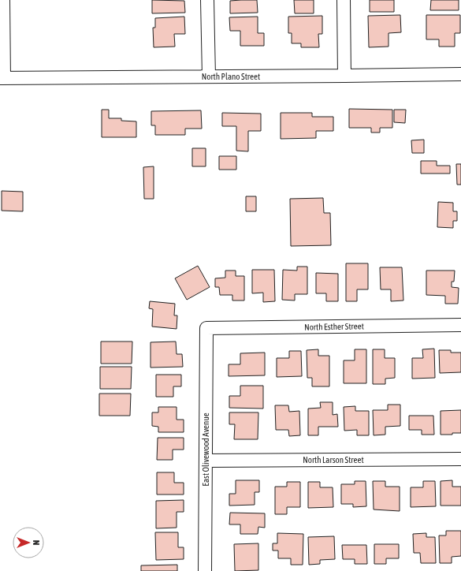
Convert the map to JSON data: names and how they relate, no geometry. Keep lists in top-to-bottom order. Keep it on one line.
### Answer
{"streets":{"street":["North Plano Street","North Esther Street","East Olivewood Avenue","North Larson Street"]},"crossings":[["North Esther Street","East Olivewood Avenue"],["East Olivewood Avenue","North Larson Street"]],"north":"right"}
